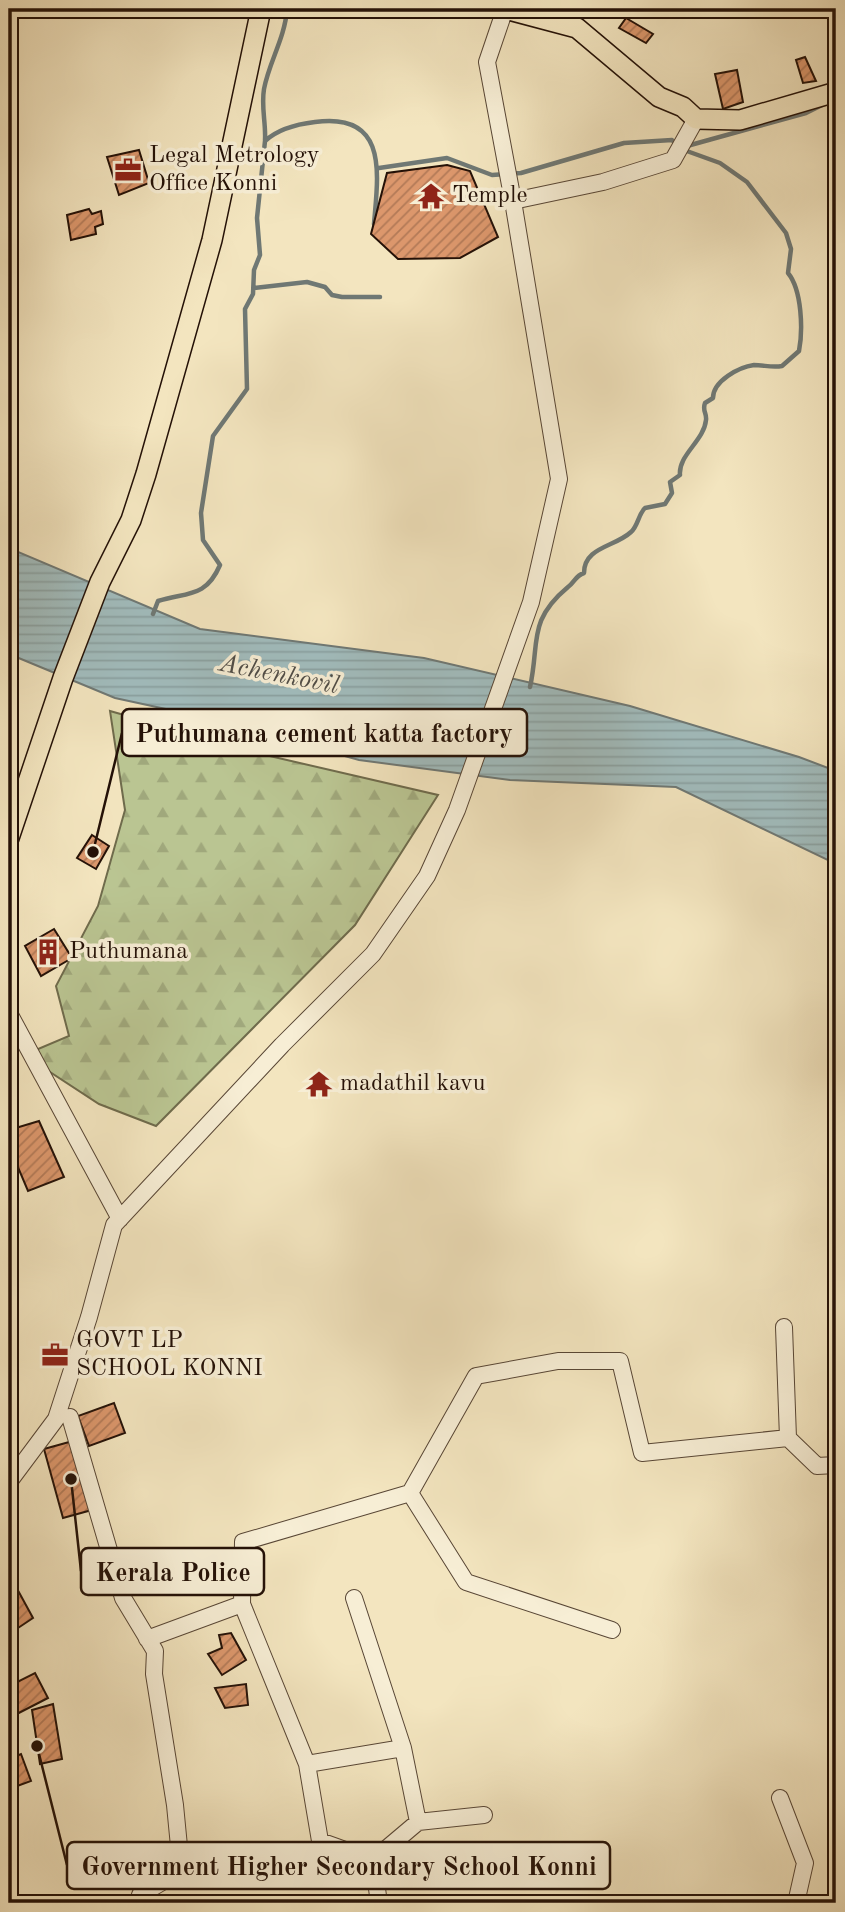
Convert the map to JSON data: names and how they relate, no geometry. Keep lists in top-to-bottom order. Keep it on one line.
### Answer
{"water":["Achenkovil"],"places":{"office":["Legal Metrology Office Konni","GOVT LP SCHOOL KONNI"],"temple":["Temple","madathil kavu"],"other":["Puthumana cement katta factory","Kerala Police","Government Higher Secondary School Konni"],"building":["Puthumana"]}}
